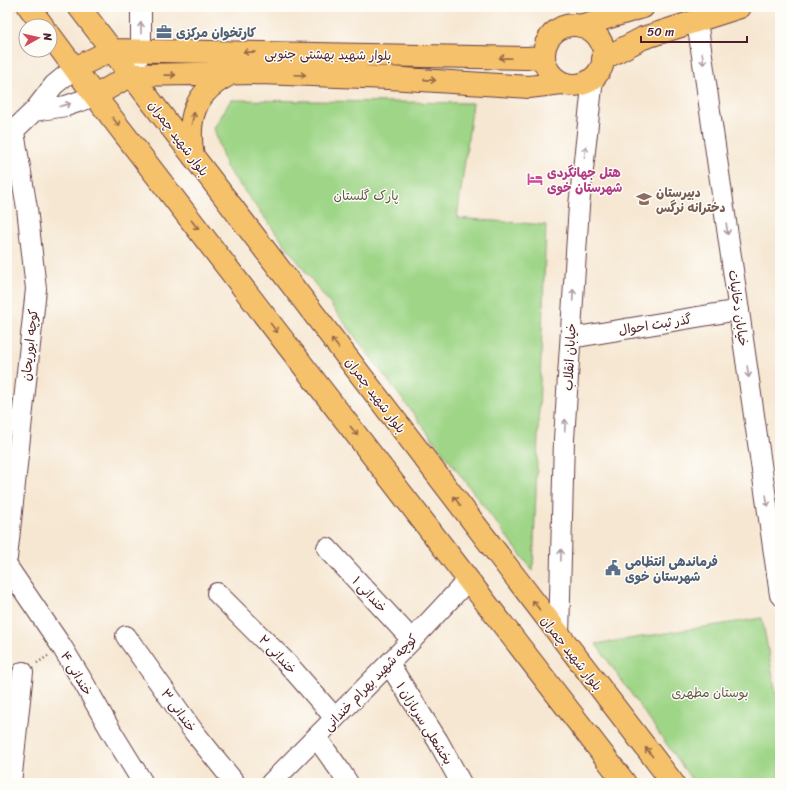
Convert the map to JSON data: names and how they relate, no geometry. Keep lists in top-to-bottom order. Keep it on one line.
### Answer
{"streets":{"main road":["بلوار شهید بهشتی جنوبی","بلوار شهید چمران"],"street":["خیابان دخانیات","گذر ثبت احوال","کوچه ابوریحان","خیابان انقلاب","خندانی ۱","خندانی ۲","خندانی ۴","کوچه شهید بهرام خندانی","خندانی ۳","بخشعلی سربازان ۱"]},"crossings":[["بلوار شهید بهشتی جنوبی","بلوار شهید چمران"],["بلوار شهید بهشتی جنوبی","خیابان انقلاب"],["بلوار شهید چمران","خیابان انقلاب"],["خیابان دخانیات","گذر ثبت احوال"],["گذر ثبت احوال","خیابان انقلاب"],["خندانی ۱","کوچه شهید بهرام خندانی"],["خندانی ۲","کوچه شهید بهرام خندانی"],["کوچه شهید بهرام خندانی","بخشعلی سربازان ۱"]],"one_way":["خیابان دخانیات","خیابان انقلاب"],"parks":["پارک گلستان","بوستان مطهری"],"places":{"office":["کارتخوان مرکزی"],"hotel":["هتل جهانگردی شهرستان خوی"],"school or university":["دبیرستان دخترانه نرگس"],"public building":["فرماندهی انتظامی شهرستان خوی"]},"scale_bar":"50 m","north":"right"}
